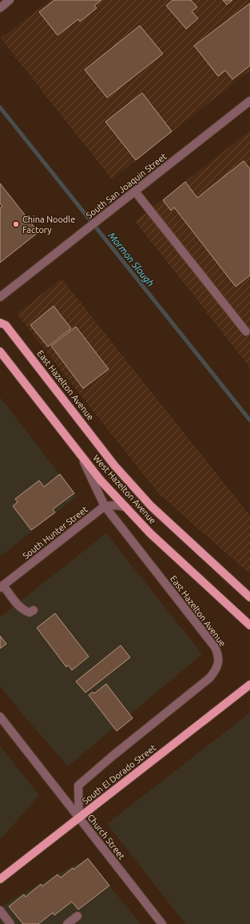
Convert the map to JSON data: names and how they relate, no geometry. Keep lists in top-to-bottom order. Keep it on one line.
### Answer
{"streets":{"main road":["East Hazelton Avenue","West Hazelton Avenue","South El Dorado Street"],"street":["South San Joaquin Street","South Hunter Street","Church Street"]},"crossings":[["East Hazelton Avenue","West Hazelton Avenue"],["East Hazelton Avenue","South Hunter Street"],["East Hazelton Avenue","South El Dorado Street"],["East Hazelton Avenue","Church Street"],["South El Dorado Street","Church Street"]],"water":["Mormon Slough"],"places":["China Noodle Factory"]}
